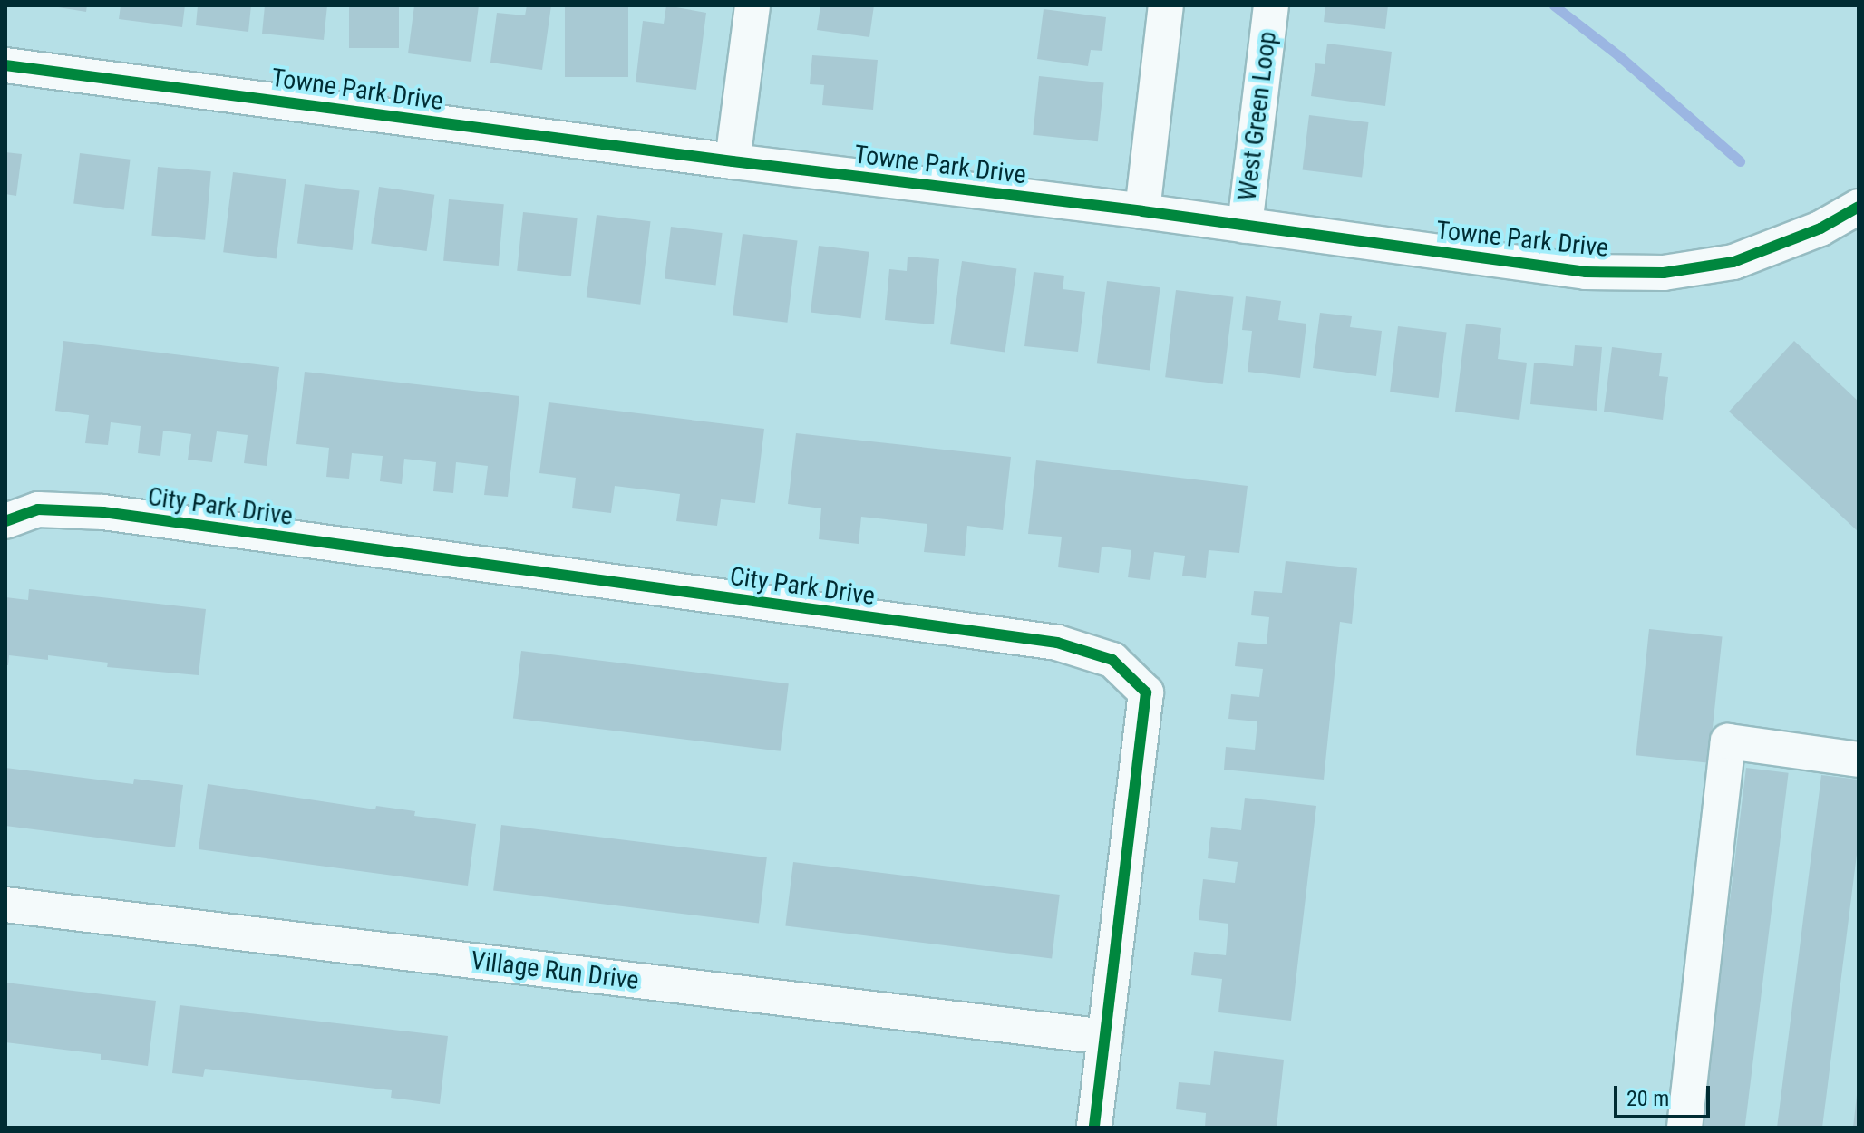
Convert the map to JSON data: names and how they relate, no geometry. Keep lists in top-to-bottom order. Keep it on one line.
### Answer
{"streets":{"street":["Towne Park Drive","West Green Loop","City Park Drive","Village Run Drive"]},"crossings":[["Towne Park Drive","West Green Loop"],["City Park Drive","Village Run Drive"]],"scale_bar":"20 m"}
